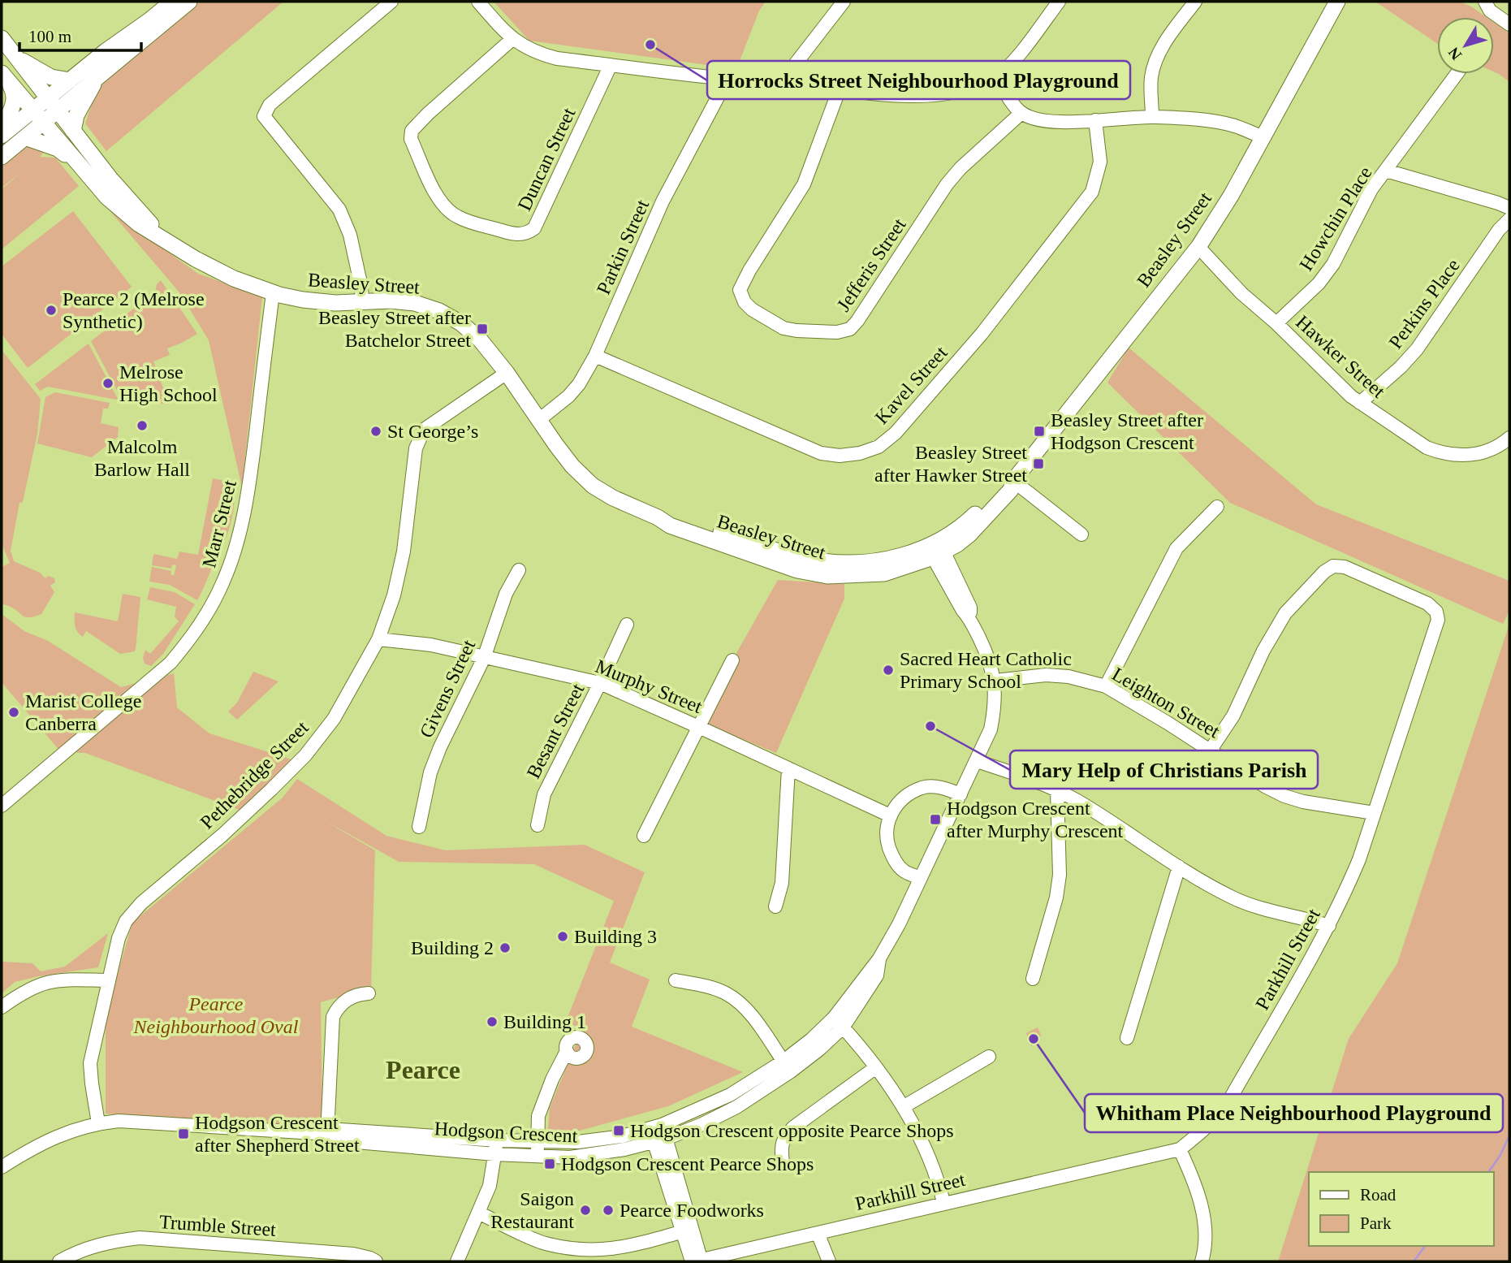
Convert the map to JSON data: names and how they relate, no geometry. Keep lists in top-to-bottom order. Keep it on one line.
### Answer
{"streets":{"main road":["Beasley Street"],"street":["Duncan Street","Howchin Place","Parkin Street","Jefferis Street","Perkins Place","Hawker Street","Kavel Street","Marr Street","Murphy Street","Givens Street","Leighton Street","Besant Street","Pethebridge Street","Parkhill Street","Hodgson Crescent","Trumble Street"]},"crossings":[["Howchin Place","Hawker Street"],["Beasley Street","Parkin Street"],["Beasley Street","Hawker Street"],["Beasley Street","Marr Street"],["Beasley Street","Pethebridge Street"],["Beasley Street","Hodgson Crescent"],["Parkin Street","Kavel Street"],["Perkins Place","Hawker Street"],["Murphy Street","Givens Street"],["Murphy Street","Besant Street"],["Murphy Street","Pethebridge Street"],["Leighton Street","Parkhill Street"],["Leighton Street","Hodgson Crescent"],["Pethebridge Street","Hodgson Crescent"]],"districts":["Pearce"],"parks":["Pearce Neighbourhood Oval"],"places":{"other":["Horrocks Street Neighbourhood Playground","Pearce 2 (Melrose Synthetic)","Melrose High School","Malcolm Barlow Hall","St George’s","Sacred Heart Catholic Primary School","Marist College Canberra","Mary Help of Christians Parish","Building 3","Building 2","Building 1","Whitham Place Neighbourhood Playground","Saigon Restaurant","Pearce Foodworks"],"transit":["Beasley Street after Batchelor Street","Beasley Street after Hodgson Crescent","Beasley Street after Hawker Street","Hodgson Crescent after Murphy Crescent","Hodgson Crescent opposite Pearce Shops","Hodgson Crescent after Shepherd Street","Hodgson Crescent Pearce Shops"]},"legend":["Road","Park"],"scale_bar":"100 m","north":"bottom left"}
